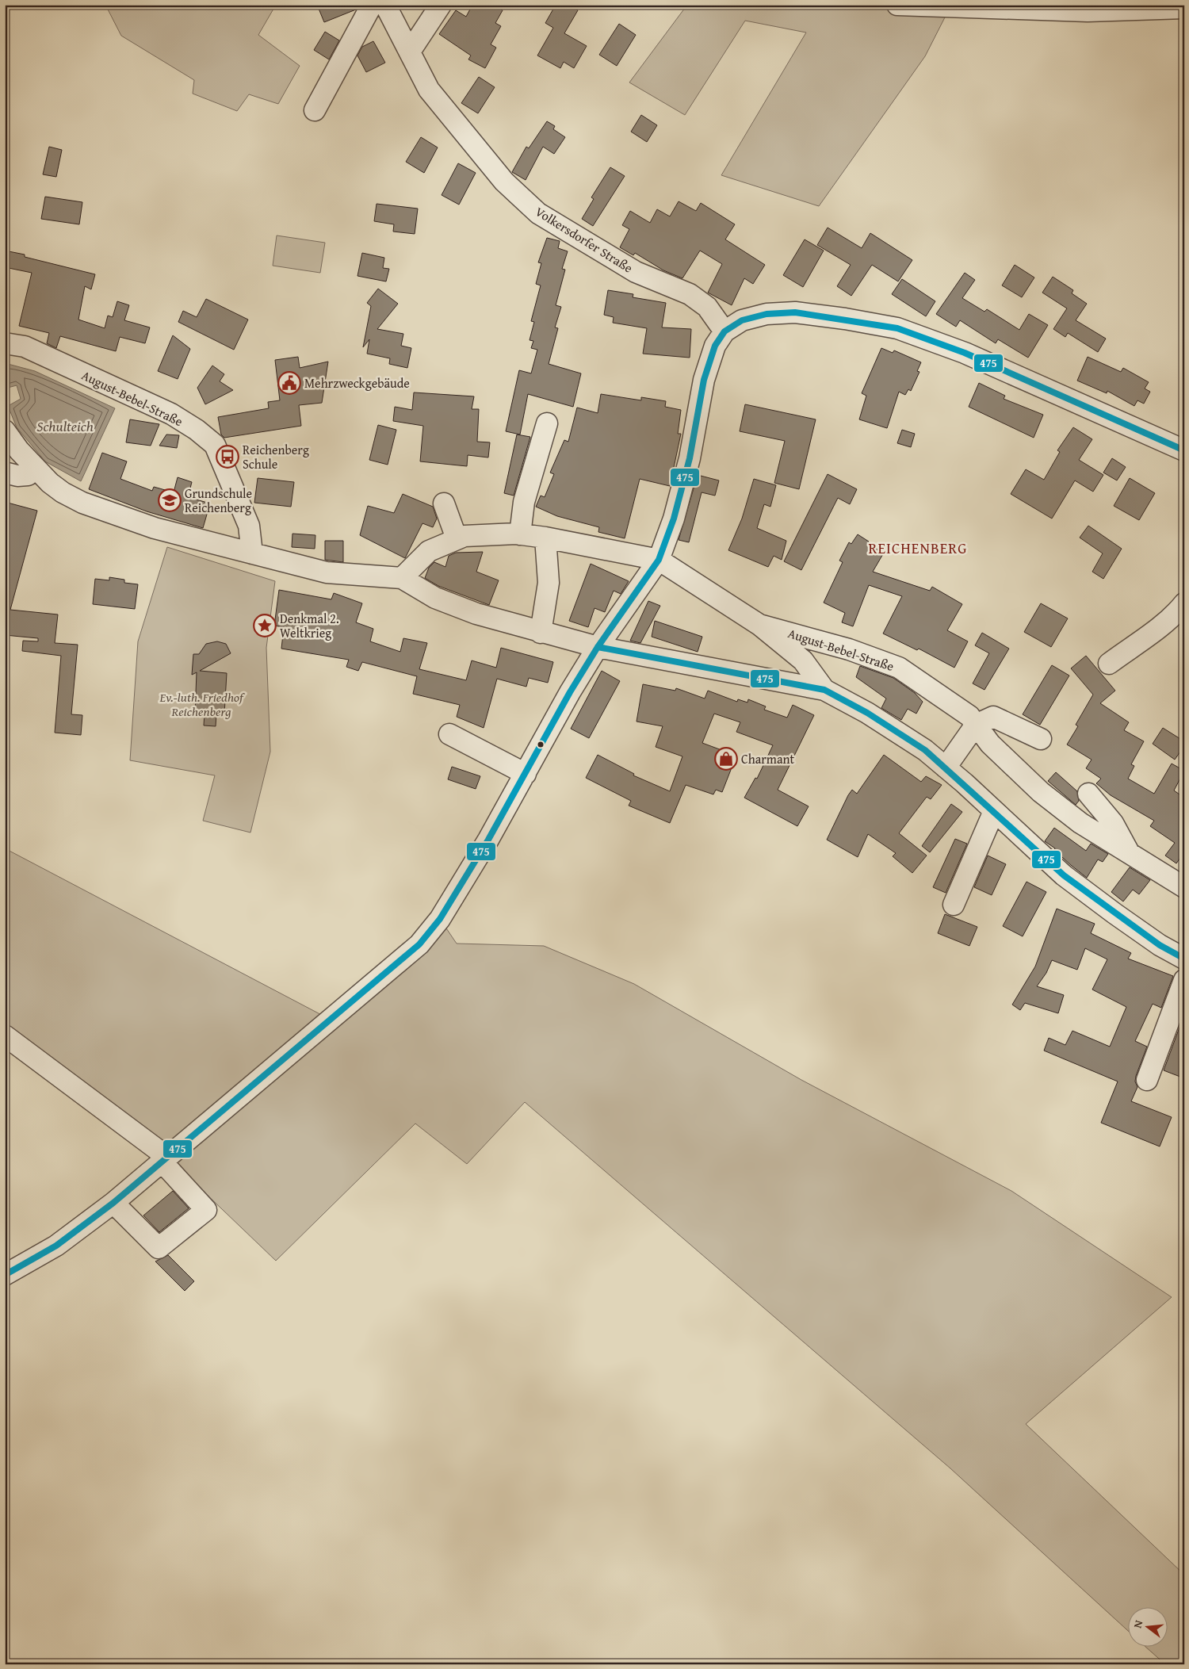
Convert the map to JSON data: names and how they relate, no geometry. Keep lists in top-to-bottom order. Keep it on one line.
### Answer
{"streets":{"street":["Volkersdorfer Straße","August-Bebel-Straße"]},"districts":["REICHENBERG"],"water":["Schulteich"],"parks":["Ev.-luth. Friedhof Reichenberg"],"places":{"public building":["Mehrzweckgebäude"],"bus stop":["Reichenberg Schule"],"school or university":["Grundschule Reichenberg"],"place":["Denkmal 2. Weltkrieg"],"shop":["Charmant"]},"lines":["transit line 475"],"north":"left"}
